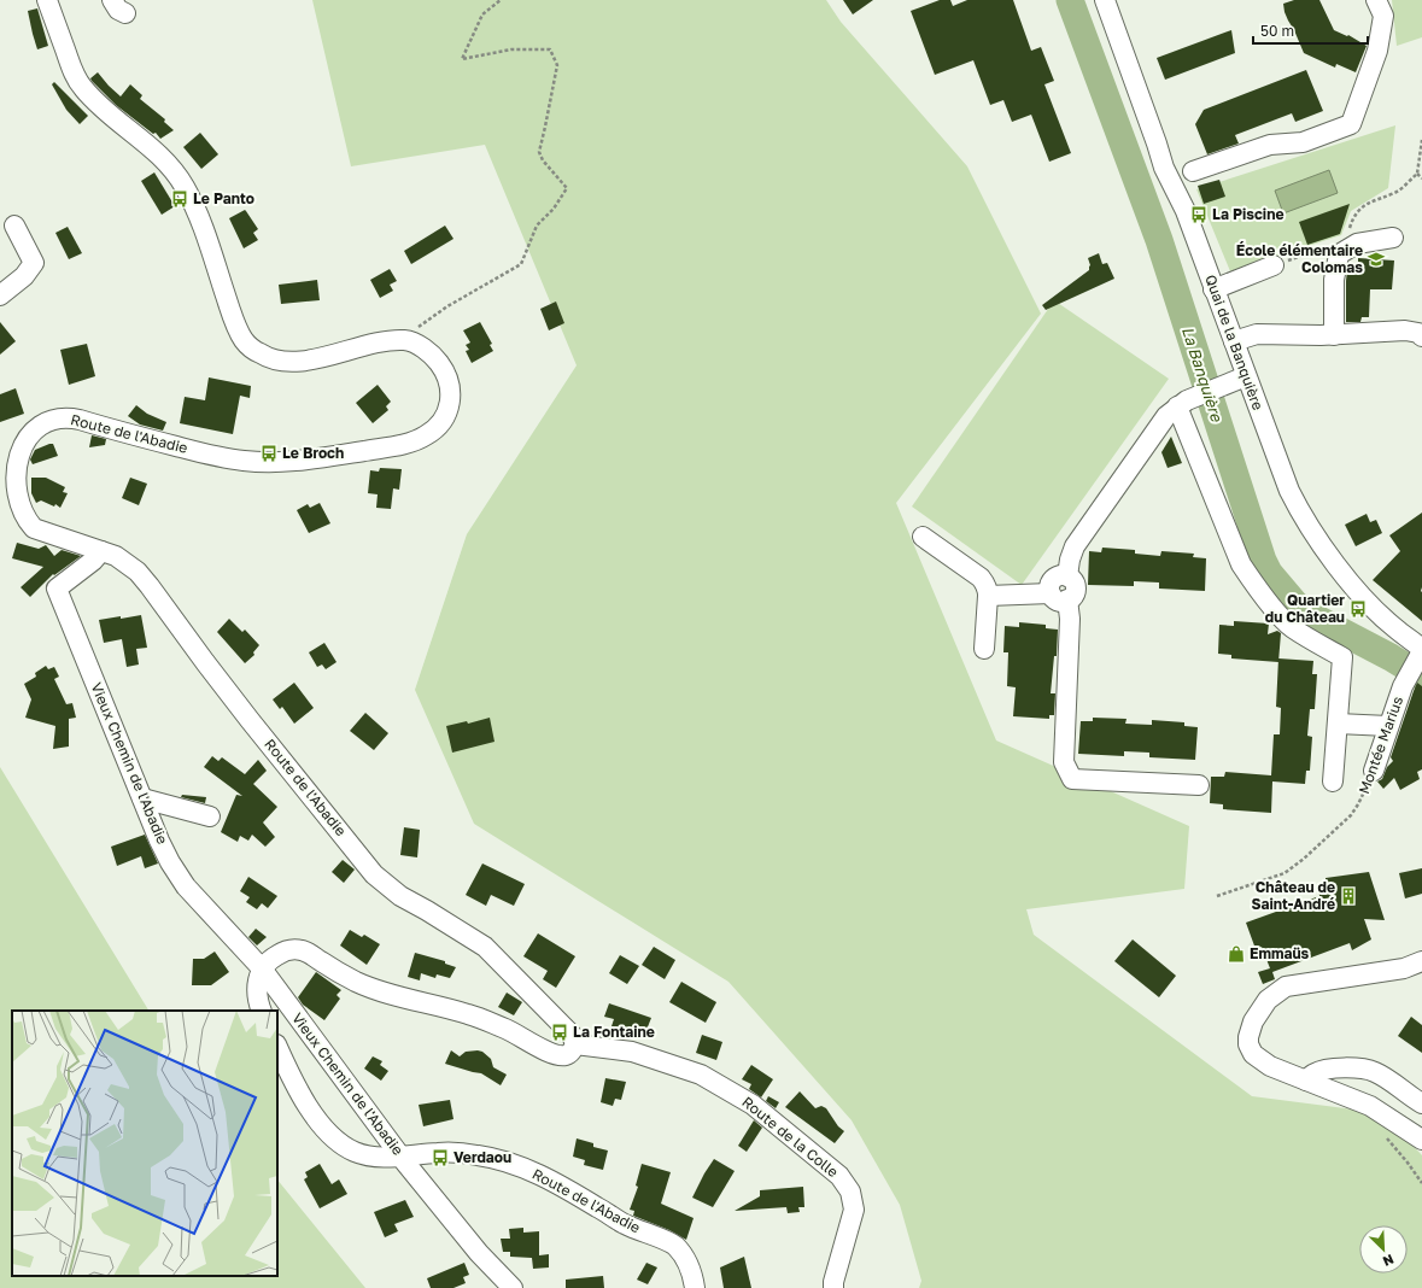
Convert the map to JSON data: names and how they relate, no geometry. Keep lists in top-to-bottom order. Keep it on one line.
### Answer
{"streets":{"street":["Quai de la Banquière","Route de l'Abadie","Montée Marius","Vieux Chemin de l'Abadie","Route de la Colle"]},"crossings":[["Quai de la Banquière","Montée Marius"],["Route de l'Abadie","Vieux Chemin de l'Abadie"],["Route de l'Abadie","Route de la Colle"]],"water":["La Banquière"],"places":{"bus stop":["Le Panto","La Piscine","Le Broch","Quartier du Château","La Fontaine","Verdaou"],"school or university":["École élémentaire Colomas"],"building":["Château de Saint-André"],"shop":["Emmaüs"]},"scale_bar":"50 m","north":"bottom right"}
